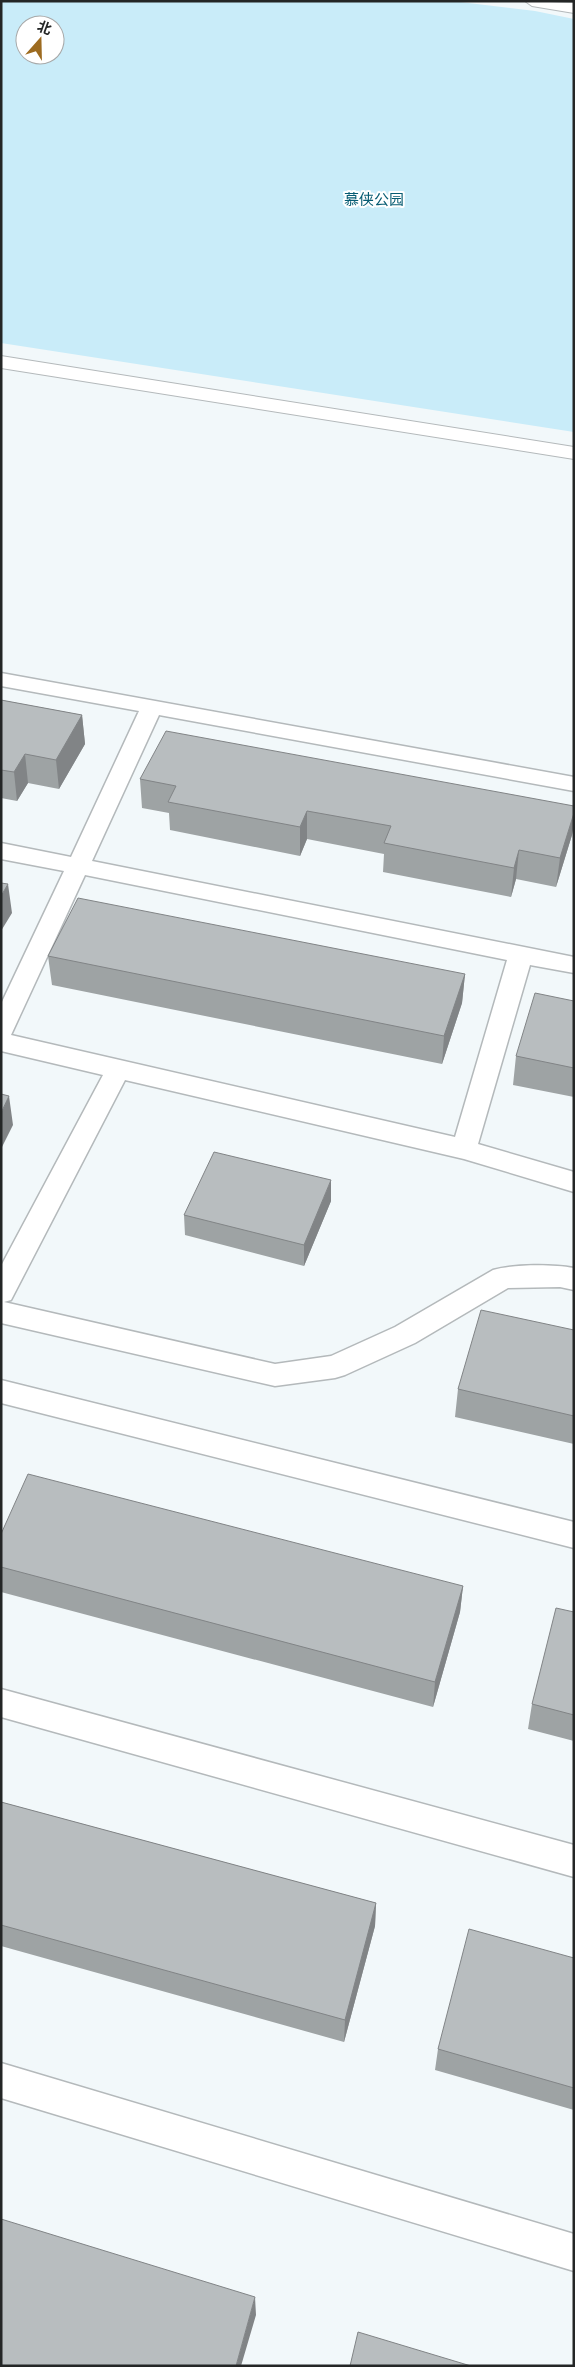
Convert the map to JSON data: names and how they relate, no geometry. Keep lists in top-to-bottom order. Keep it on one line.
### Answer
{"parks":["慕侠公园"],"north":"top"}
